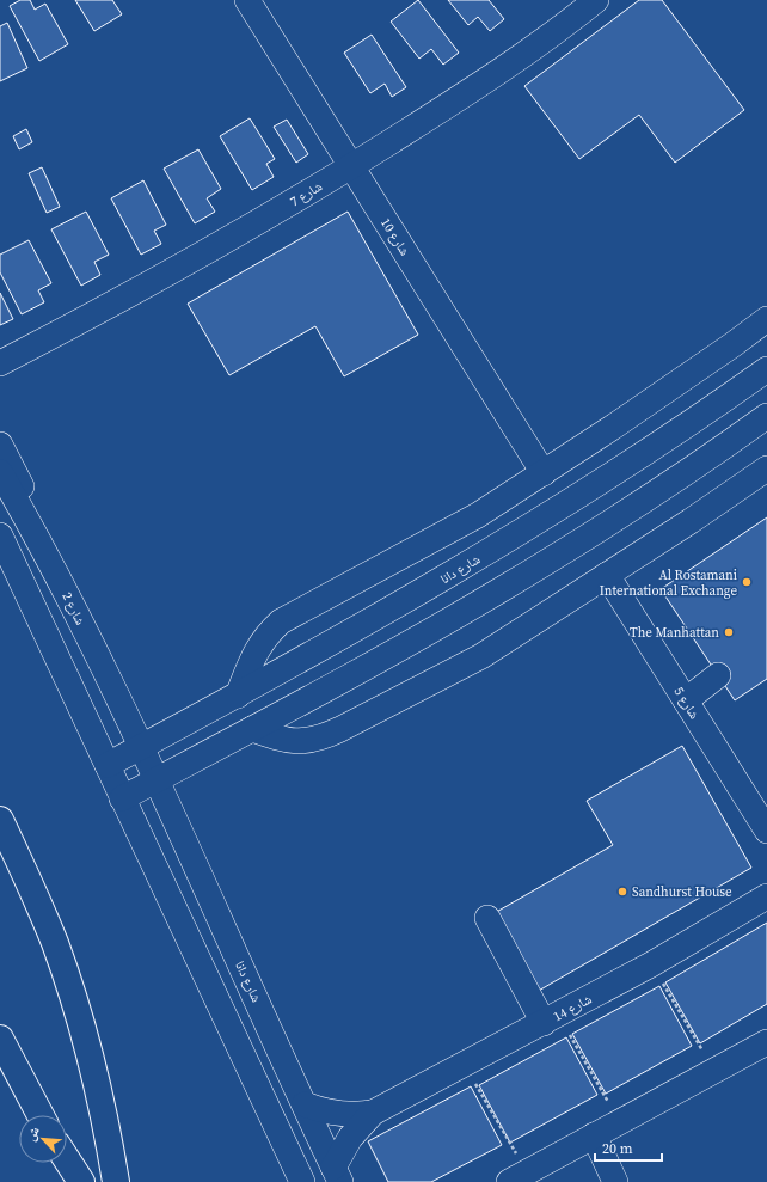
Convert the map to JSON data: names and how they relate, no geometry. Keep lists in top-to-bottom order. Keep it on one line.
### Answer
{"streets":{"street":["شارع 7","شارع 10","شارع دانا","شارع 2","شارع 5","شارع 14"]},"crossings":[["شارع 7","شارع 10"],["شارع دانا","شارع 2"],["شارع دانا","شارع 14"]],"places":["Al Rostamani International Exchange","The Manhattan","Sandhurst House"],"scale_bar":"20 m","north":"top left"}
